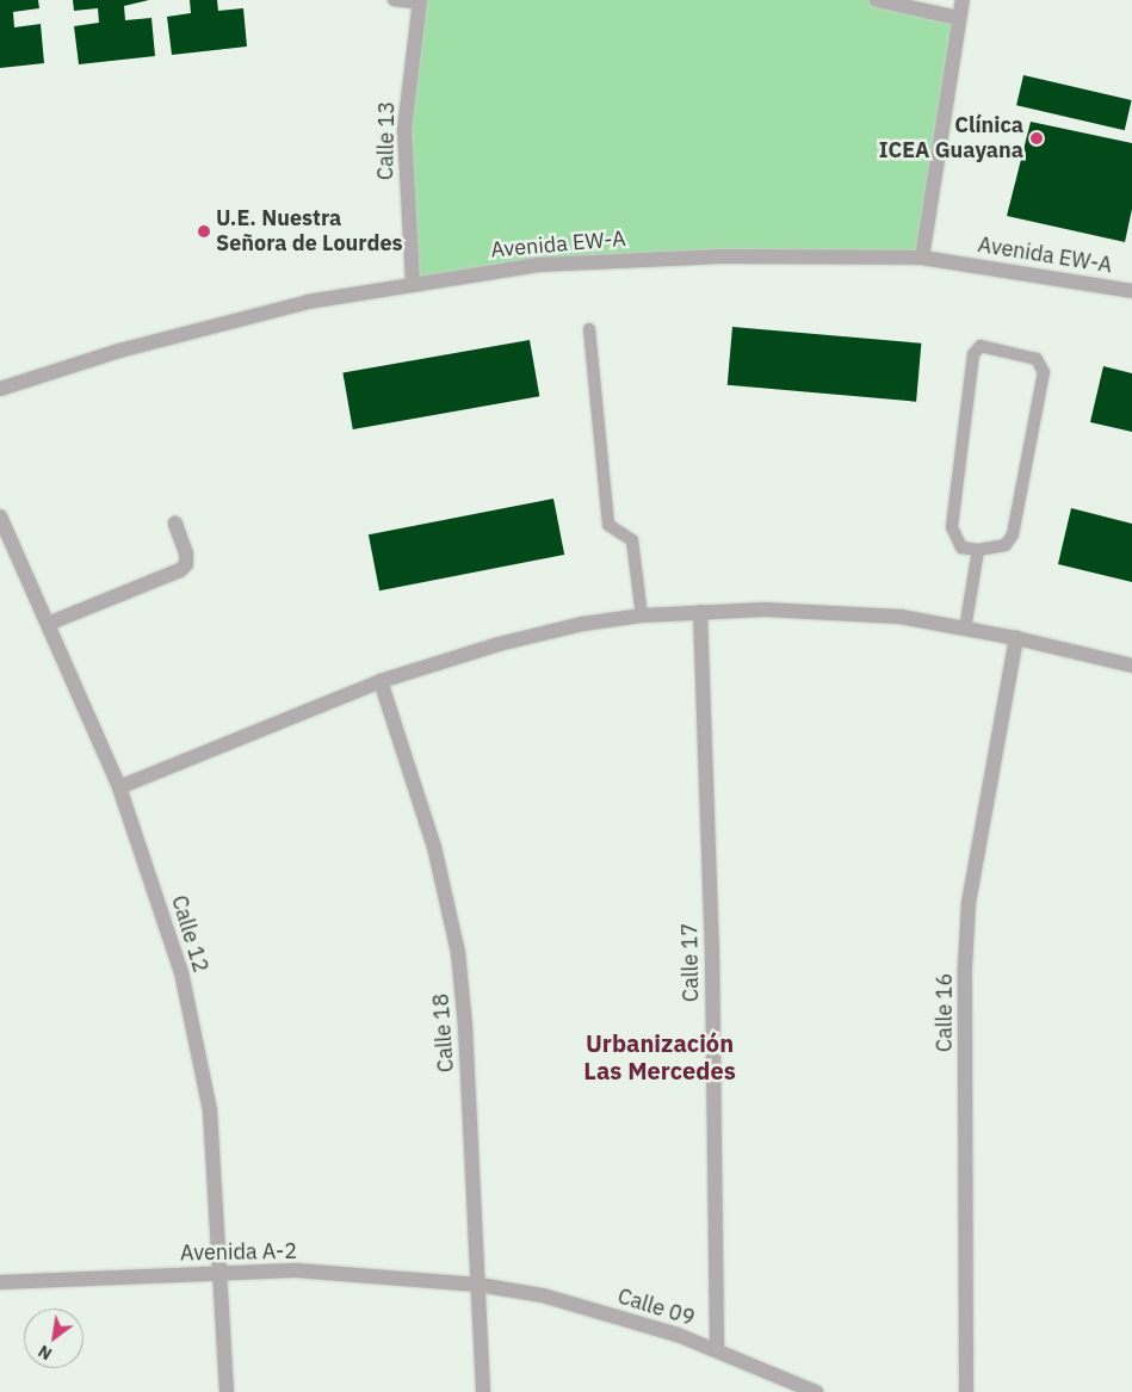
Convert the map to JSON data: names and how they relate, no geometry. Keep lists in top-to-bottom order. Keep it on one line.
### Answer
{"streets":{"street":["Calle 13","Avenida EW-A","Calle 12","Calle 17","Calle 16","Calle 18","Avenida A-2","Calle 09"]},"crossings":[["Calle 13","Avenida EW-A"],["Calle 12","Avenida A-2"],["Calle 17","Calle 09"],["Calle 18","Avenida A-2"],["Calle 18","Calle 09"],["Avenida A-2","Calle 09"]],"districts":["Urbanización Las Mercedes"],"places":["Clínica ICEA Guayana","U.E. Nuestra Señora de Lourdes"],"north":"bottom left"}
